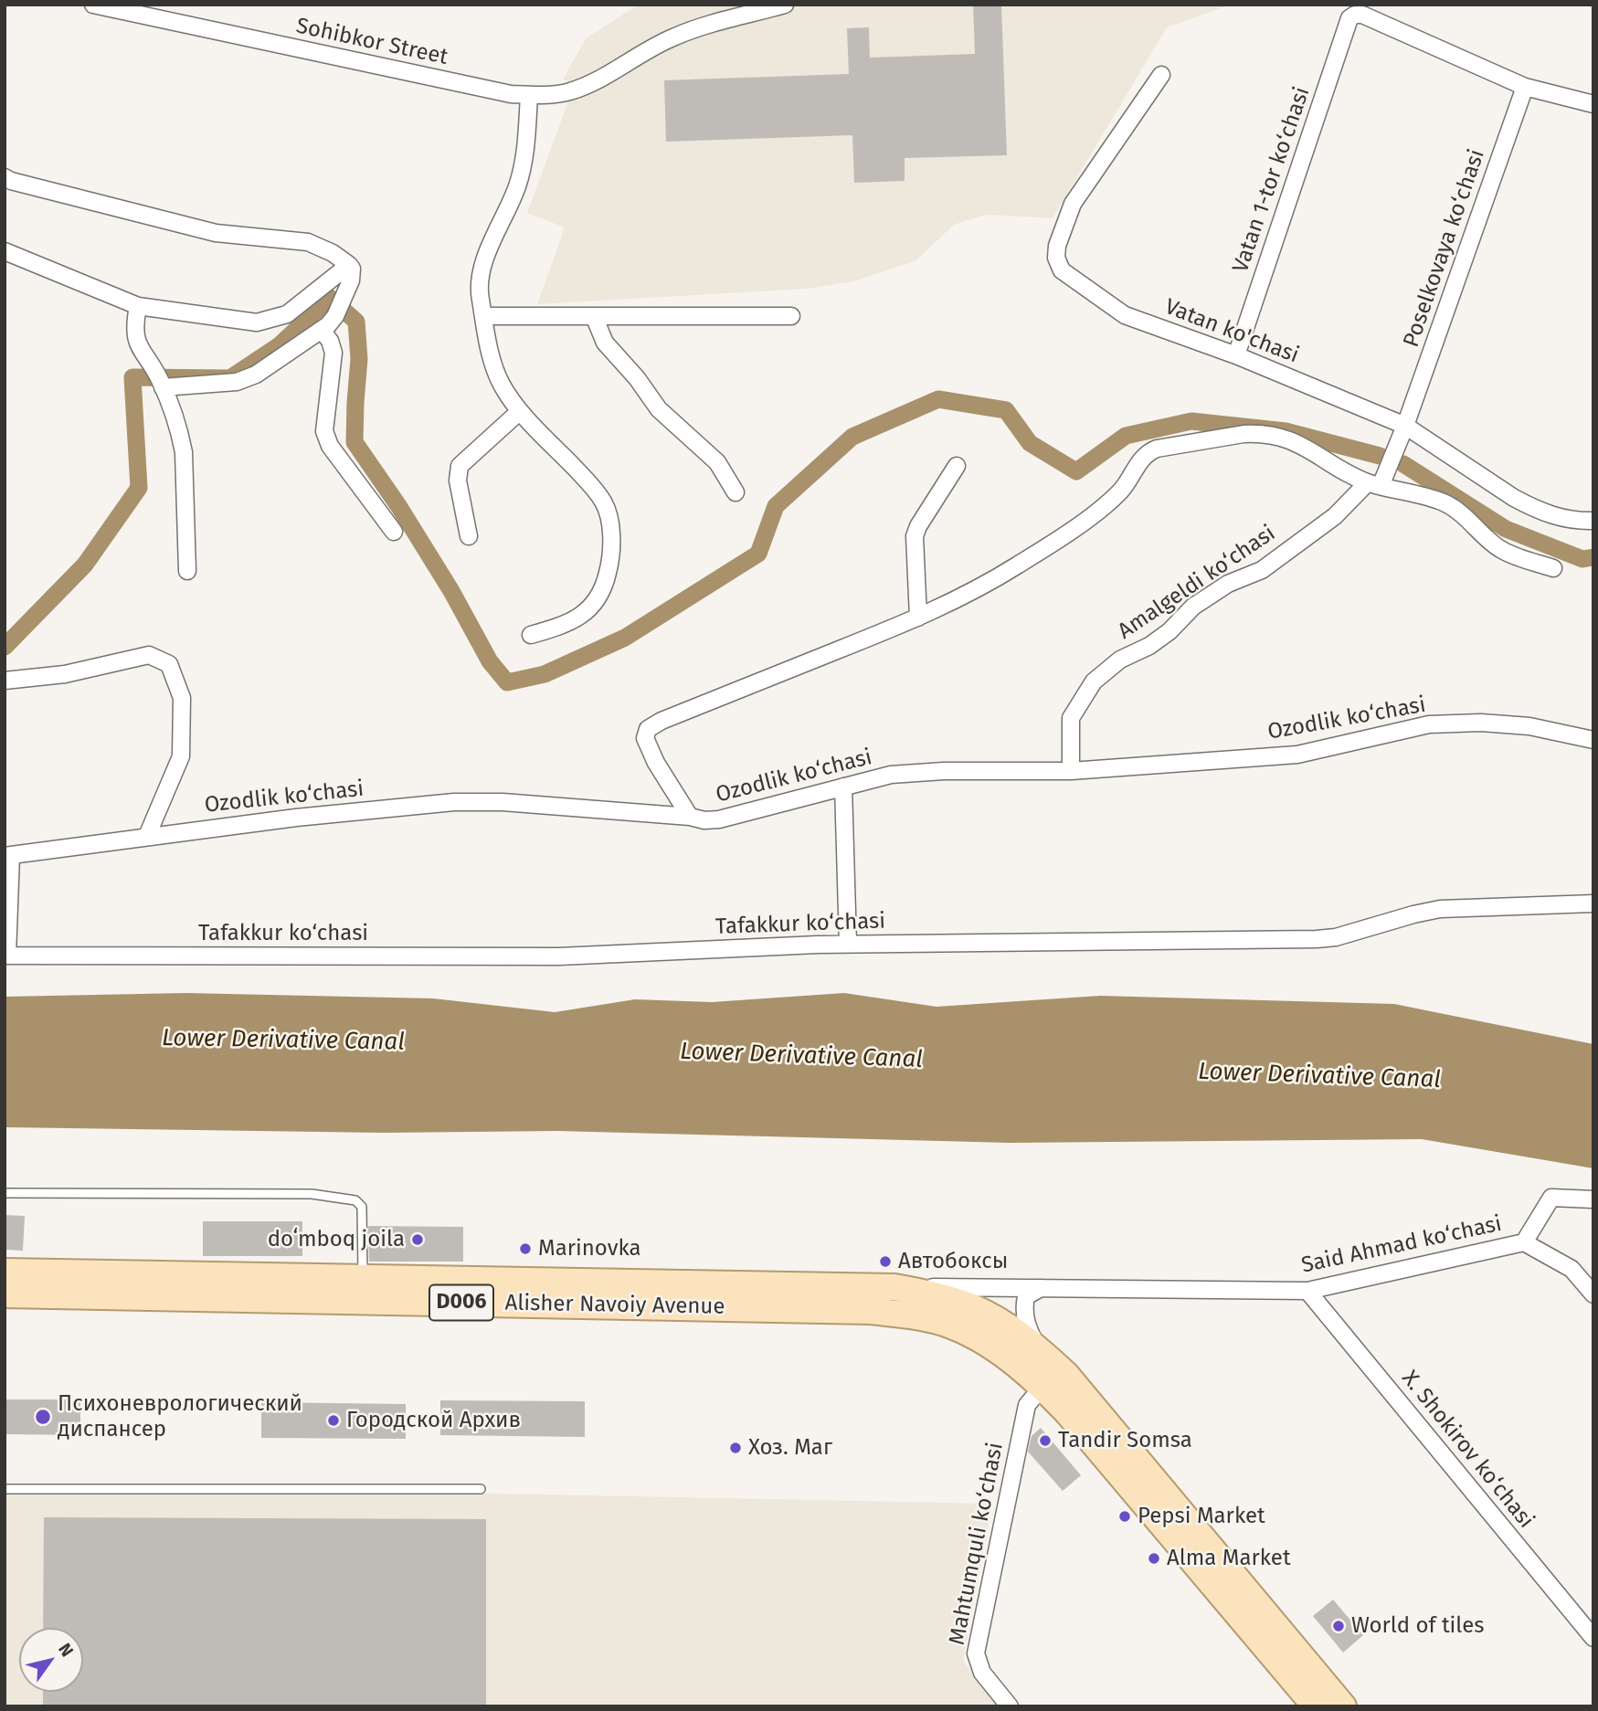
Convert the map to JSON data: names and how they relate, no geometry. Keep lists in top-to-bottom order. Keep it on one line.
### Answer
{"streets":{"main road":["D006","Alisher Navoiy Avenue"],"street":["Sohibkor Street","Vatan 1-tor ko‘chasi","Poselkovaya ko‘chasi","Vatan ko'chasi","Amalgeldi ko‘chasi","Ozodlik ko‘chasi","Tafakkur ko‘chasi","Said Ahmad ko‘chasi","X. Shokirov ko‘chasi","Mahtumquli ko‘chasi"]},"crossings":[["Vatan 1-tor ko‘chasi","Poselkovaya ko‘chasi"],["Vatan 1-tor ko‘chasi","Vatan ko'chasi"],["Poselkovaya ko‘chasi","Vatan ko'chasi"],["Poselkovaya ko‘chasi","Amalgeldi ko‘chasi"],["Amalgeldi ko‘chasi","Ozodlik ko‘chasi"],["Said Ahmad ko‘chasi","D006"],["Said Ahmad ko‘chasi","Alisher Navoiy Avenue"],["Said Ahmad ko‘chasi","X. Shokirov ko‘chasi"],["D006","Alisher Navoiy Avenue"],["D006","Mahtumquli ko‘chasi"],["Alisher Navoiy Avenue","Mahtumquli ko‘chasi"]],"water":["Lower Derivative Canal"],"places":["doʻmboq joila","Marinovka","Автобоксы","Психоневрологический диспансер","Городской Архив","Tandir Somsa","Хоз. Маг","Pepsi Market","Alma Market","World of tiles"],"north":"top right"}
